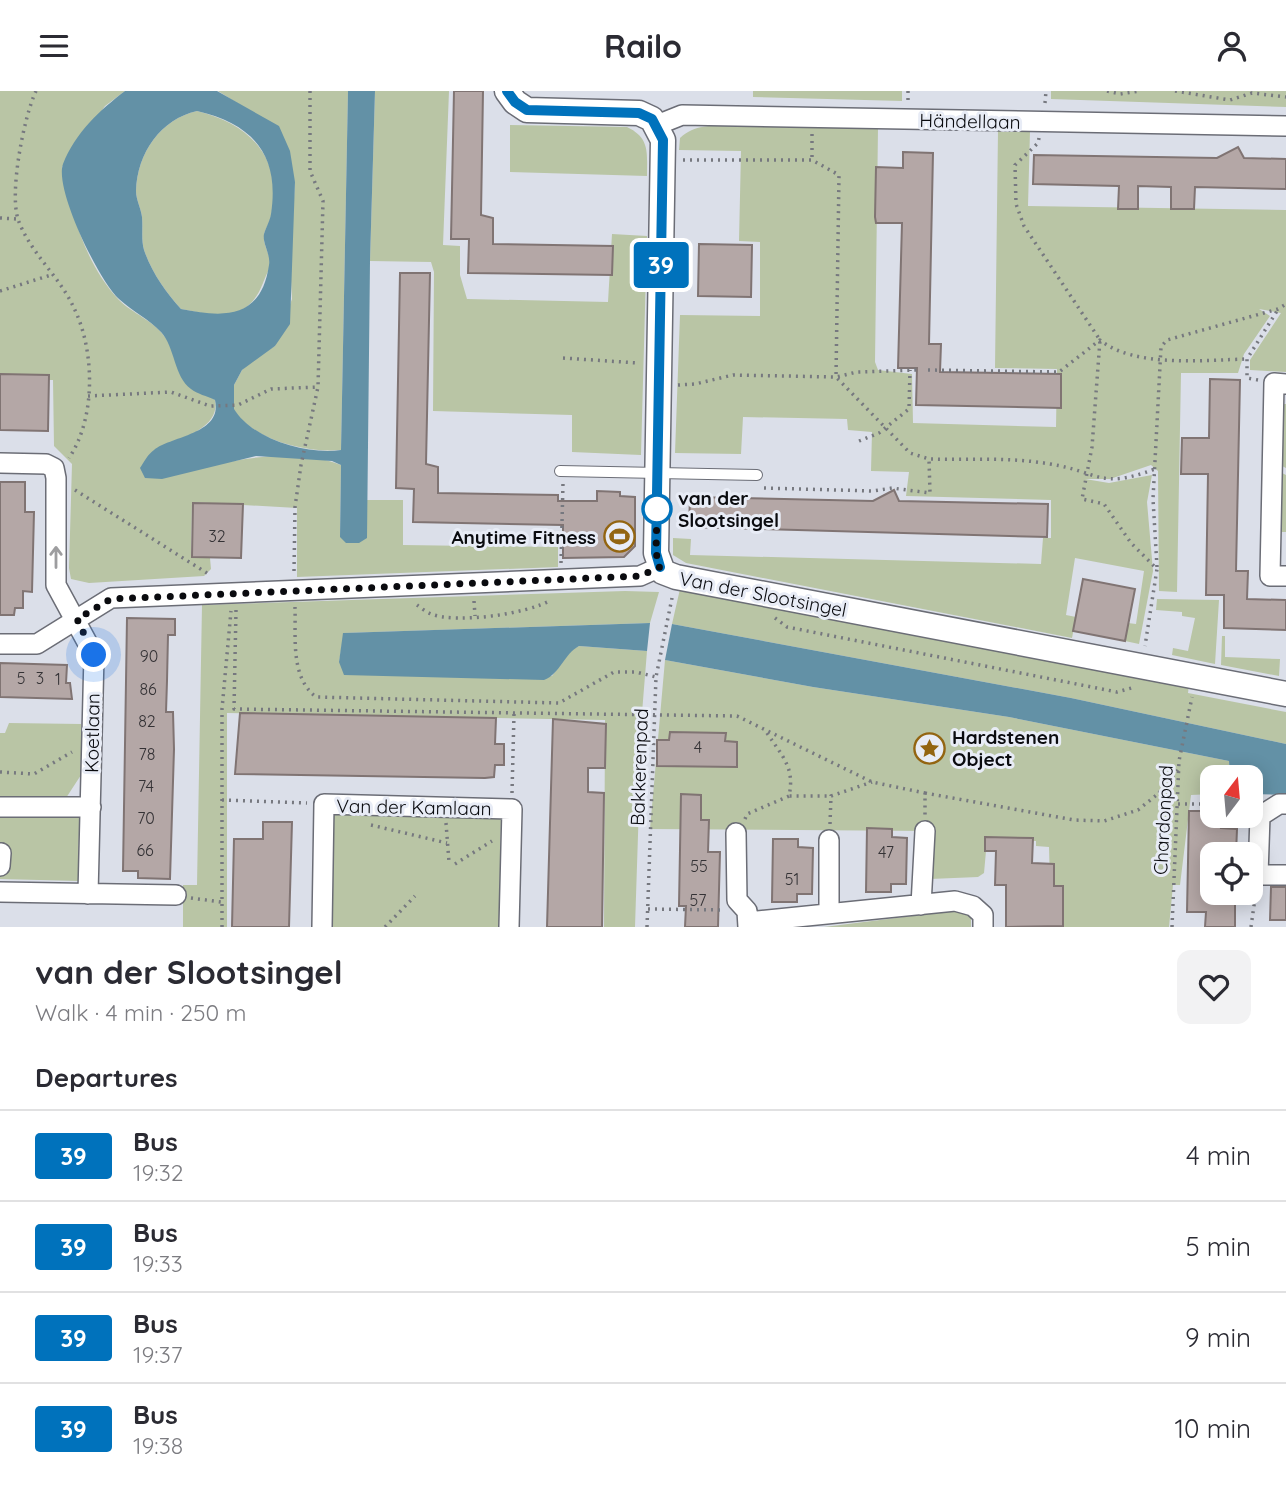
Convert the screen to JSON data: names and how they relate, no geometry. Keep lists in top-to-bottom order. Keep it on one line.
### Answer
{"streets":{"street":["Händellaan","Van der Slootsingel","Koetlaan","Van der Kamlaan"],"path":["Bakkerenpad","Chardonpad"]},"crossings":[["Van der Slootsingel","Koetlaan"]],"places":{"other":["van der Slootsingel"],"sports":["Anytime Fitness"],"place":["Hardstenen Object"]},"lines":["bus line 39"],"house_numbers":["32","90","5","3","1","86","82","4","78","74","70","66","47","55","51","57"],"north":"top","page":{"header":"Railo","on_map":"39","heading":[["van der Slootsingel","Walk · 4 min · 250 m"],"Departures"],"list":[{"mark":"39","name":"Bus","note":"19:32","value":"4 min"},{"mark":"39","name":"Bus","note":"19:33","value":"5 min"},{"mark":"39","name":"Bus","note":"19:37","value":"9 min"},{"mark":"39","name":"Bus","note":"19:38","value":"10 min"}]}}
